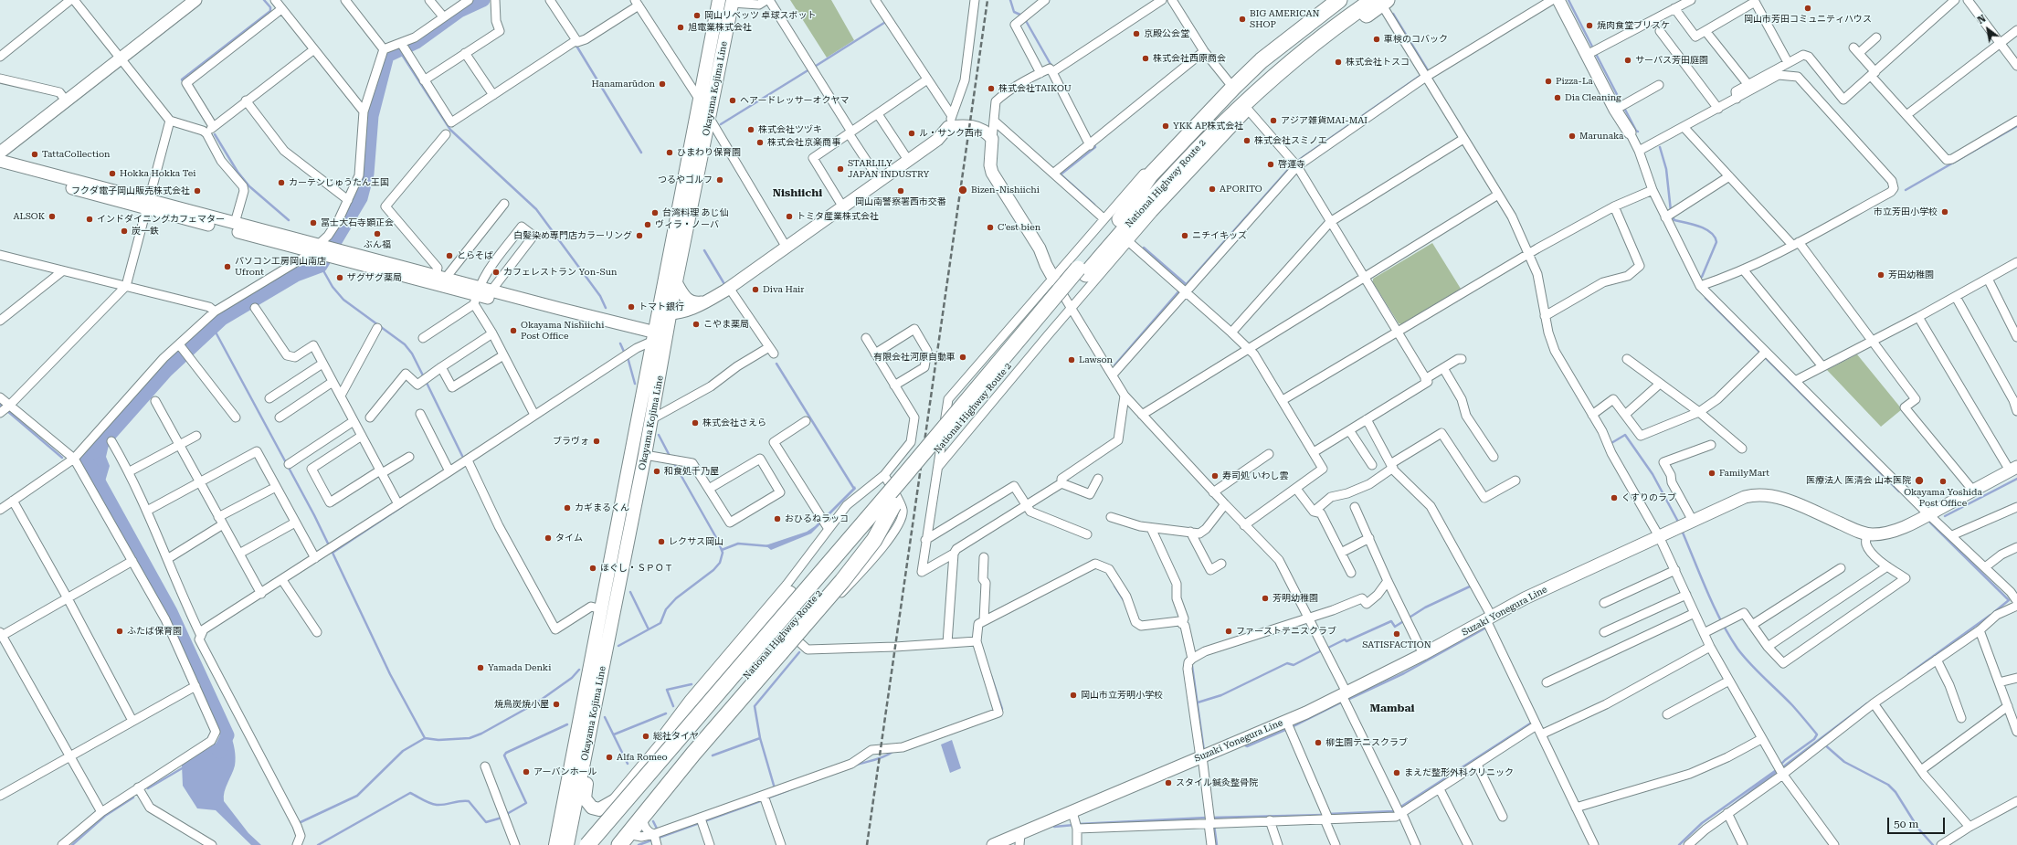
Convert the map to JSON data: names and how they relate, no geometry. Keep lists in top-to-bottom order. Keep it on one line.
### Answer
{"streets":{"highway":["National Highway Route 2"],"main road":["Okayama Kojima Line"],"street":["Suzaki Yonegura Line"]},"districts":["Nishiichi","Mambai"],"places":["岡山市芳田コミュニティハウス","岡山リベッツ 卓球スポット","BIG AMERICAN SHOP","焼肉食堂ブリスケ","旭電業株式会社","京殿公会堂","車検のコバック","株式会社西原商会","サーパス芳田庭園","株式会社トスコ","Pizza-La","Hanamarūdon","株式会社TAIKOU","Dia Cleaning","ヘアードレッサーオクヤマ","アジア雑貨MAI-MAI","YKK AP株式会社","株式会社ツヅキ","ル・サンク西市","Marunaka","株式会社スミノエ","株式会社京楽商事","ひまわり保育園","TattaCollection","啓運寺","STARLILY JAPAN INDUSTRY","Hokka Hokka Tei","つるやゴルフ","カーテンじゅうたん王国","APORITO","Bizen-Nishiichi","フクダ電子岡山販売株式会社","岡山南警察署西市交番","市立芳田小学校","台湾料理 あじ仙","ALSOK","トミタ産業株式会社","インドダイニングカフェマター","冨士大石寺顕正会","ヴィラ・ノーバ","C'est bien","炭一鉄","ぶん福","白髪染め専門店カラーリング","ニチイキッズ","とらそば","パソコン工房岡山南店 Ufront","カフェレストラン Yon-Sun","芳田幼稚園","ザグザグ薬局","Diva Hair","トマト銀行","こやま薬局","Okayama Nishiichi Post Office","有限会社河原自動車","Lawson","株式会社さえら","ブラヴォ","和食処千乃屋","FamilyMart","寿司処 いわし雲","医療法人 医清会 山本医院","Okayama Yoshida Post Office","くすりのラブ","カギまるくん","おひるねラッコ","タイム","レクサス岡山","ほぐし・ＳＰＯＴ","芳明幼稚園","ふたば保育園","ファーストテニスクラブ","SATISFACTION","Yamada Denki","岡山市立芳明小学校","焼鳥炭焼小屋","総社タイヤ","柳生園テニスクラブ","Alfa Romeo","アーバンホール","まえだ整形外科クリニック","スタイル鍼灸整骨院"],"scale_bar":"50 m","north":"top left"}
